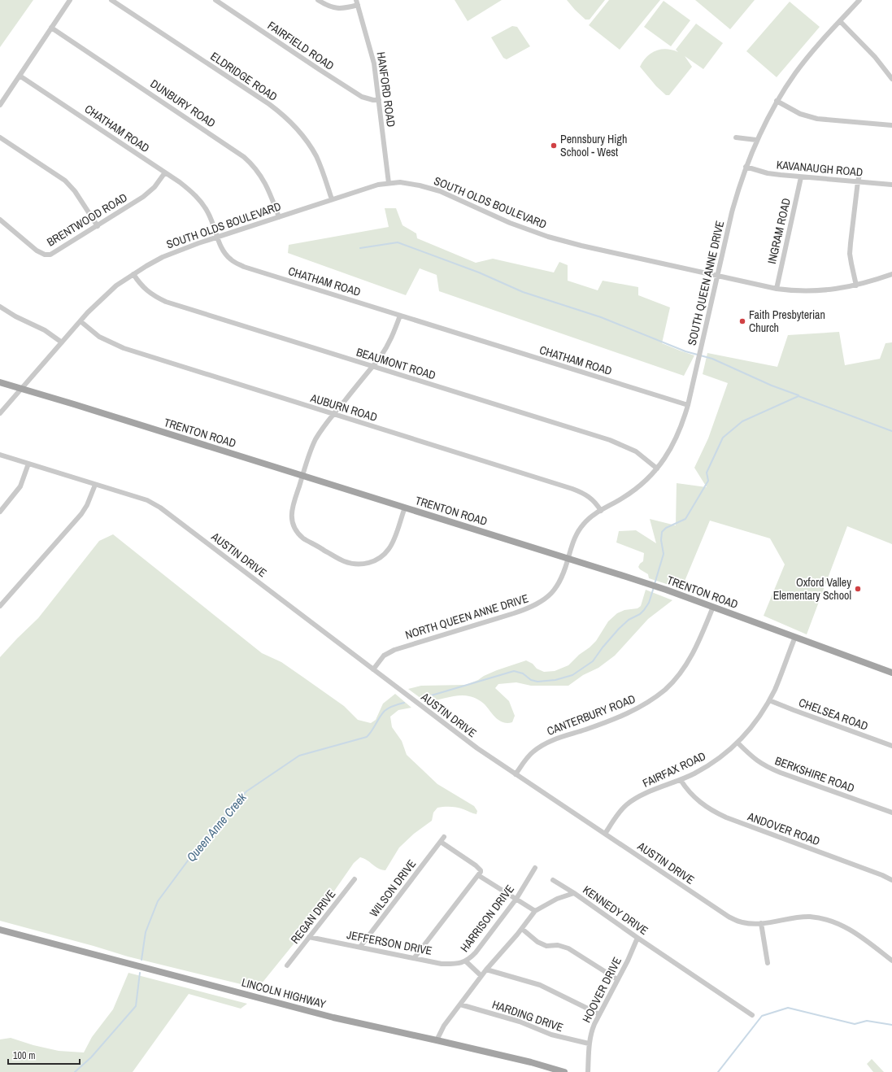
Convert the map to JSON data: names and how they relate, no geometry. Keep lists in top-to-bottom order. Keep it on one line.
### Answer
{"streets":{"main road":["TRENTON ROAD","LINCOLN HIGHWAY"],"street":["FAIRFIELD ROAD","ELDRIDGE ROAD","HANFORD ROAD","DUNBURY ROAD","CHATHAM ROAD","KAVANAUGH ROAD","SOUTH OLDS BOULEVARD","BRENTWOOD ROAD","INGRAM ROAD","SOUTH QUEEN ANNE DRIVE","BEAUMONT ROAD","AUBURN ROAD","AUSTIN DRIVE","NORTH QUEEN ANNE DRIVE","CHELSEA ROAD","CANTERBURY ROAD","FAIRFAX ROAD","BERKSHIRE ROAD","ANDOVER ROAD","WILSON DRIVE","KENNEDY DRIVE","REGAN DRIVE","HARRISON DRIVE","JEFFERSON DRIVE","HOOVER DRIVE","HARDING DRIVE"]},"crossings":[["FAIRFIELD ROAD","HANFORD ROAD"],["ELDRIDGE ROAD","SOUTH OLDS BOULEVARD"],["HANFORD ROAD","SOUTH OLDS BOULEVARD"],["DUNBURY ROAD","SOUTH OLDS BOULEVARD"],["CHATHAM ROAD","SOUTH OLDS BOULEVARD"],["CHATHAM ROAD","BRENTWOOD ROAD"],["CHATHAM ROAD","SOUTH QUEEN ANNE DRIVE"],["KAVANAUGH ROAD","INGRAM ROAD"],["KAVANAUGH ROAD","SOUTH QUEEN ANNE DRIVE"],["SOUTH OLDS BOULEVARD","INGRAM ROAD"],["SOUTH OLDS BOULEVARD","SOUTH QUEEN ANNE DRIVE"],["SOUTH OLDS BOULEVARD","BEAUMONT ROAD"],["SOUTH OLDS BOULEVARD","AUBURN ROAD"],["SOUTH OLDS BOULEVARD","TRENTON ROAD"],["SOUTH QUEEN ANNE DRIVE","BEAUMONT ROAD"],["SOUTH QUEEN ANNE DRIVE","AUBURN ROAD"],["SOUTH QUEEN ANNE DRIVE","TRENTON ROAD"],["SOUTH QUEEN ANNE DRIVE","NORTH QUEEN ANNE DRIVE"],["TRENTON ROAD","NORTH QUEEN ANNE DRIVE"],["TRENTON ROAD","CANTERBURY ROAD"],["TRENTON ROAD","FAIRFAX ROAD"],["AUSTIN DRIVE","NORTH QUEEN ANNE DRIVE"],["AUSTIN DRIVE","CANTERBURY ROAD"],["AUSTIN DRIVE","FAIRFAX ROAD"],["CHELSEA ROAD","FAIRFAX ROAD"],["FAIRFAX ROAD","BERKSHIRE ROAD"],["FAIRFAX ROAD","ANDOVER ROAD"],["WILSON DRIVE","JEFFERSON DRIVE"],["KENNEDY DRIVE","HARRISON DRIVE"],["KENNEDY DRIVE","HOOVER DRIVE"],["KENNEDY DRIVE","LINCOLN HIGHWAY"],["KENNEDY DRIVE","HARDING DRIVE"],["REGAN DRIVE","JEFFERSON DRIVE"],["HARRISON DRIVE","JEFFERSON DRIVE"],["HOOVER DRIVE","HARDING DRIVE"]],"water":["Queen Anne Creek"],"places":["Pennsbury High School - West","Faith Presbyterian Church","Oxford Valley Elementary School"],"scale_bar":"100 m"}
